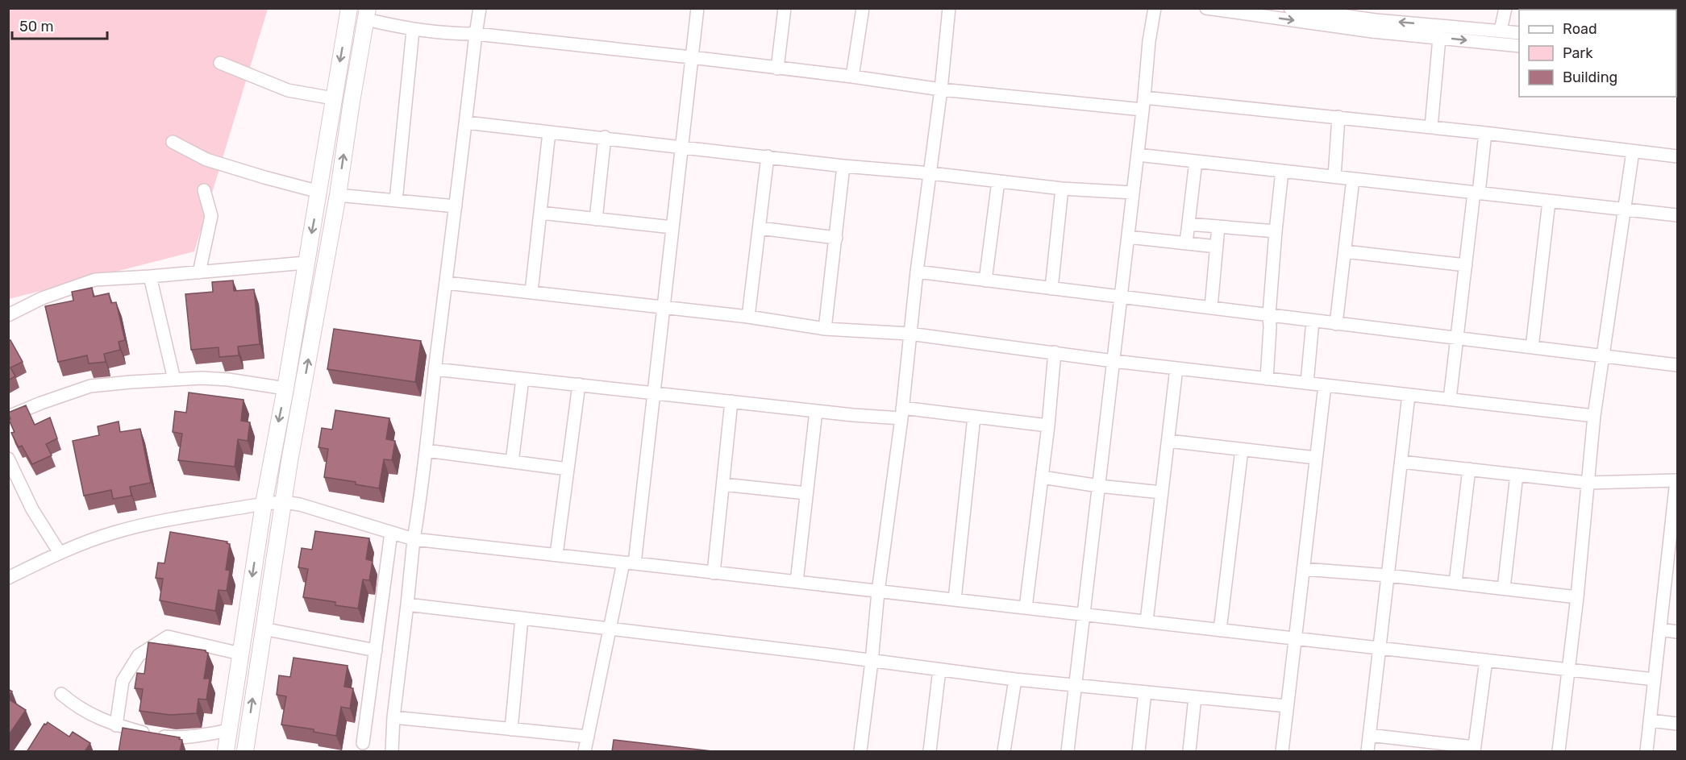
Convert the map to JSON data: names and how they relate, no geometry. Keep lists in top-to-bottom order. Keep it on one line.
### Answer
{"legend":["Road","Park","Building"],"scale_bar":"50 m"}
